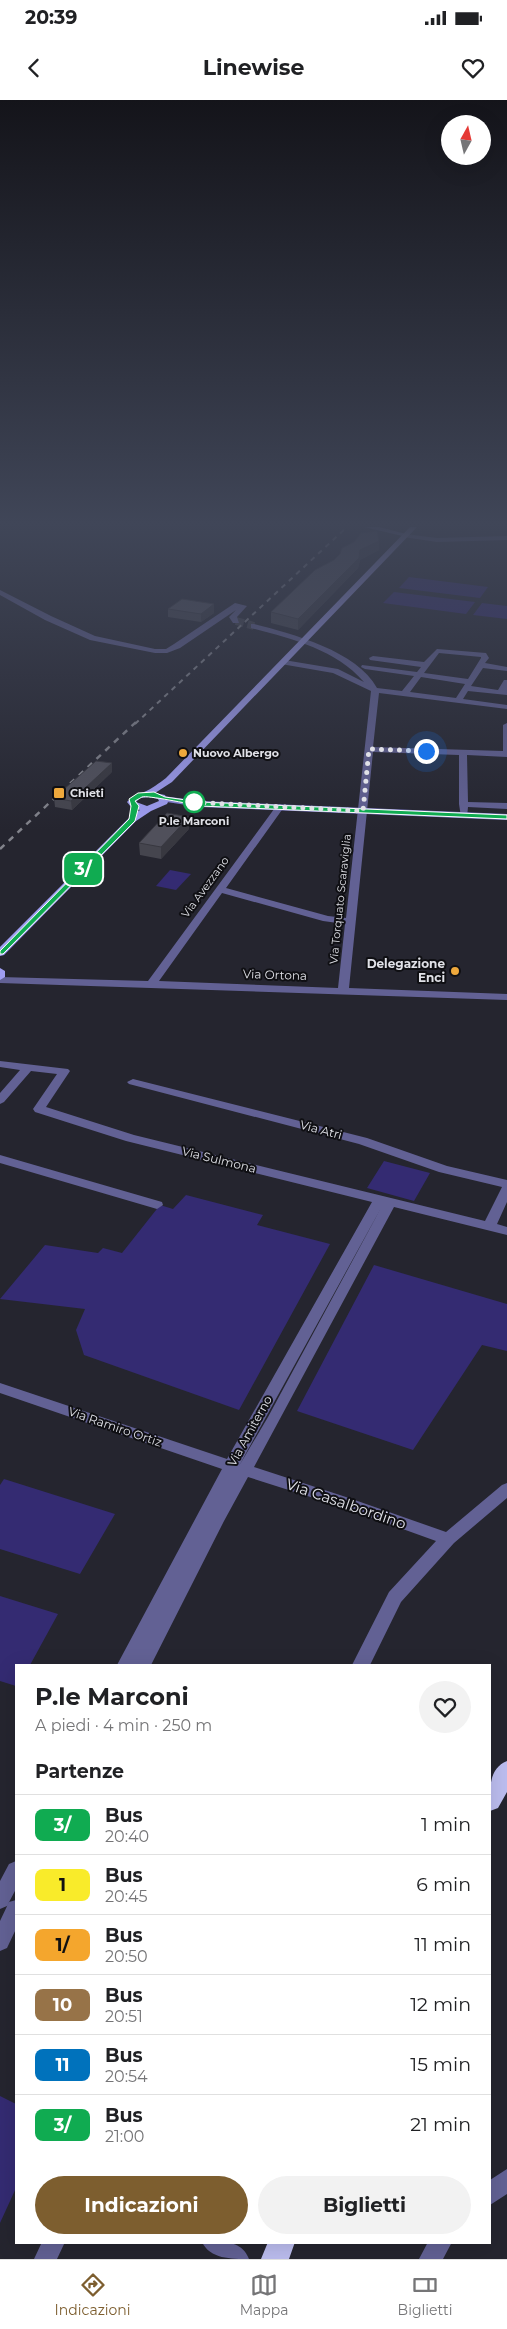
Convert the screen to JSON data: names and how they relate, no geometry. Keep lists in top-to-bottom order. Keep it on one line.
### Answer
{"streets":{"street":["Via Avezzano","Via Torquato Scaraviglia","Via Ortona","Via Atri","Via Sulmona","Via Ramiro Ortiz","Via Amiterno","Via Casalbordino"]},"crossings":[["Via Avezzano","Via Ortona"],["Via Torquato Scaraviglia","Via Ortona"],["Via Sulmona","Via Amiterno"],["Via Ramiro Ortiz","Via Amiterno"],["Via Ramiro Ortiz","Via Casalbordino"],["Via Amiterno","Via Casalbordino"]],"places":{"other":["Nuovo Albergo","P.le Marconi","Delegazione Enci"],"transit":["Chieti"]},"lines":["bus line 3/"],"north":"top","page":{"status":"20:39","header":"Linewise","on_map":"3/","heading":[["P.le Marconi","A piedi · 4 min · 250 m"],"Partenze"],"list":[{"mark":"3/","name":"Bus","note":"20:40","value":"1 min"},{"mark":"1","name":"Bus","note":"20:45","value":"6 min"},{"mark":"1/","name":"Bus","note":"20:50","value":"11 min"},{"mark":"10","name":"Bus","note":"20:51","value":"12 min"},{"mark":"11","name":"Bus","note":"20:54","value":"15 min"},{"mark":"3/","name":"Bus","note":"21:00","value":"21 min"}],"buttons":["Indicazioni","Biglietti"],"tabs":["Indicazioni","Mappa","Biglietti"]}}
